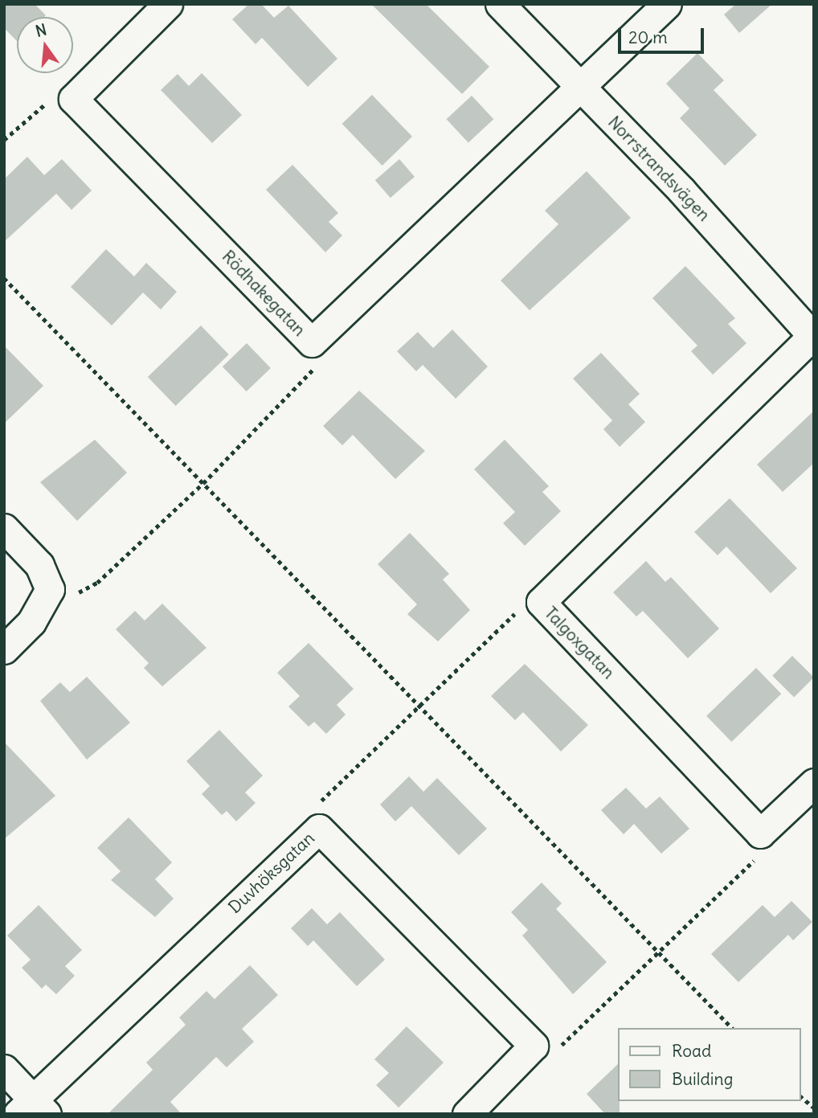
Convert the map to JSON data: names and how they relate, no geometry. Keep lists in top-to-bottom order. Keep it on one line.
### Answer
{"streets":{"street":["Norrstrandsvägen","Rödhakegatan","Talgoxgatan","Duvhöksgatan"]},"crossings":[["Norrstrandsvägen","Rödhakegatan"],["Norrstrandsvägen","Talgoxgatan"]],"legend":["Road","Building"],"scale_bar":"20 m","north":"top"}
